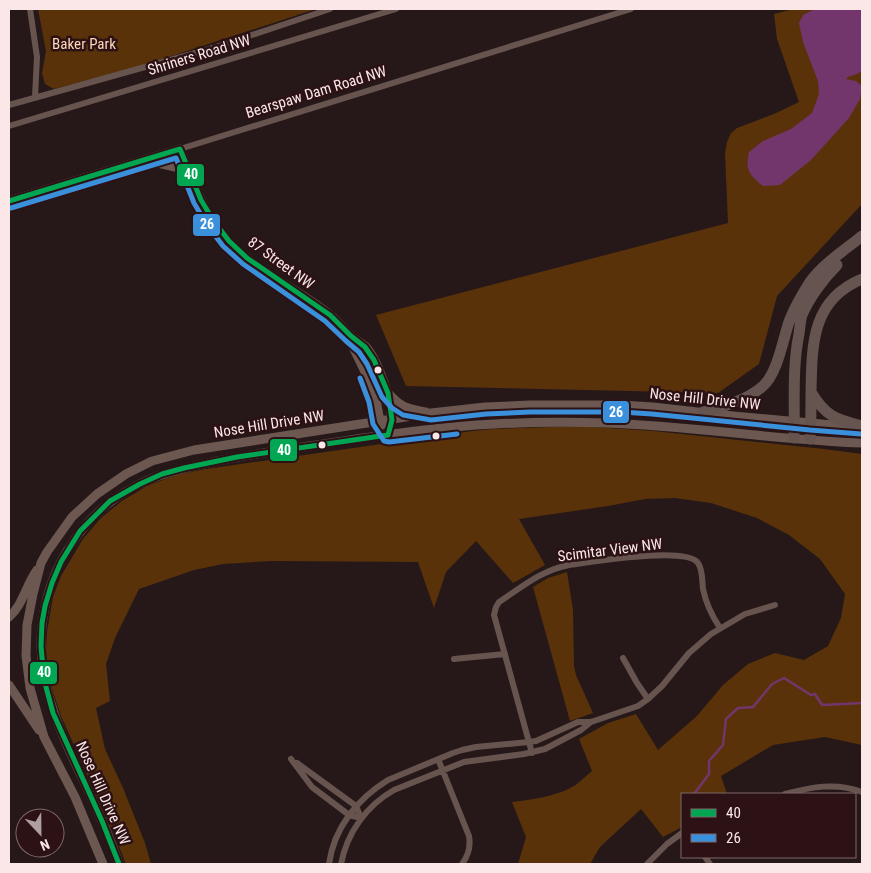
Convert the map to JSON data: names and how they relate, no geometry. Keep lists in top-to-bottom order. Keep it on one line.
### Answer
{"streets":{"main road":["Bearspaw Dam Road NW","87 Street NW","Nose Hill Drive NW"],"street":["Shriners Road NW","Scimitar View NW"]},"crossings":[["Bearspaw Dam Road NW","87 Street NW"],["87 Street NW","Nose Hill Drive NW"]],"parks":["Baker Park"],"lines":["transit line 40","transit line 26"],"legend":["40","26"],"north":"bottom"}
